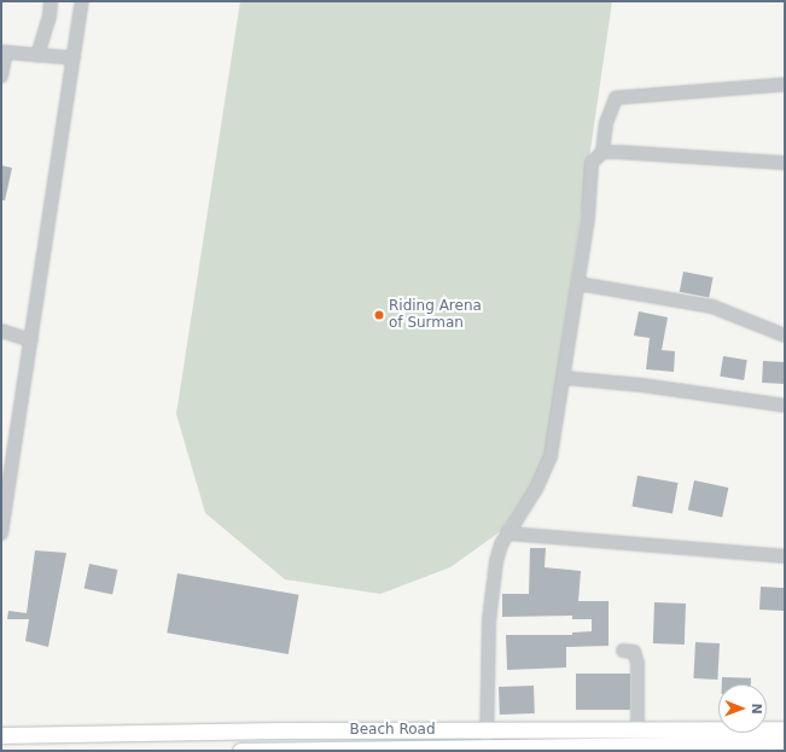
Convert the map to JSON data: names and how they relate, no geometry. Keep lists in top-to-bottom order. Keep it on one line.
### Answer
{"streets":{"main road":["Beach Road"]},"places":["Riding Arena of Surman"],"north":"right"}
